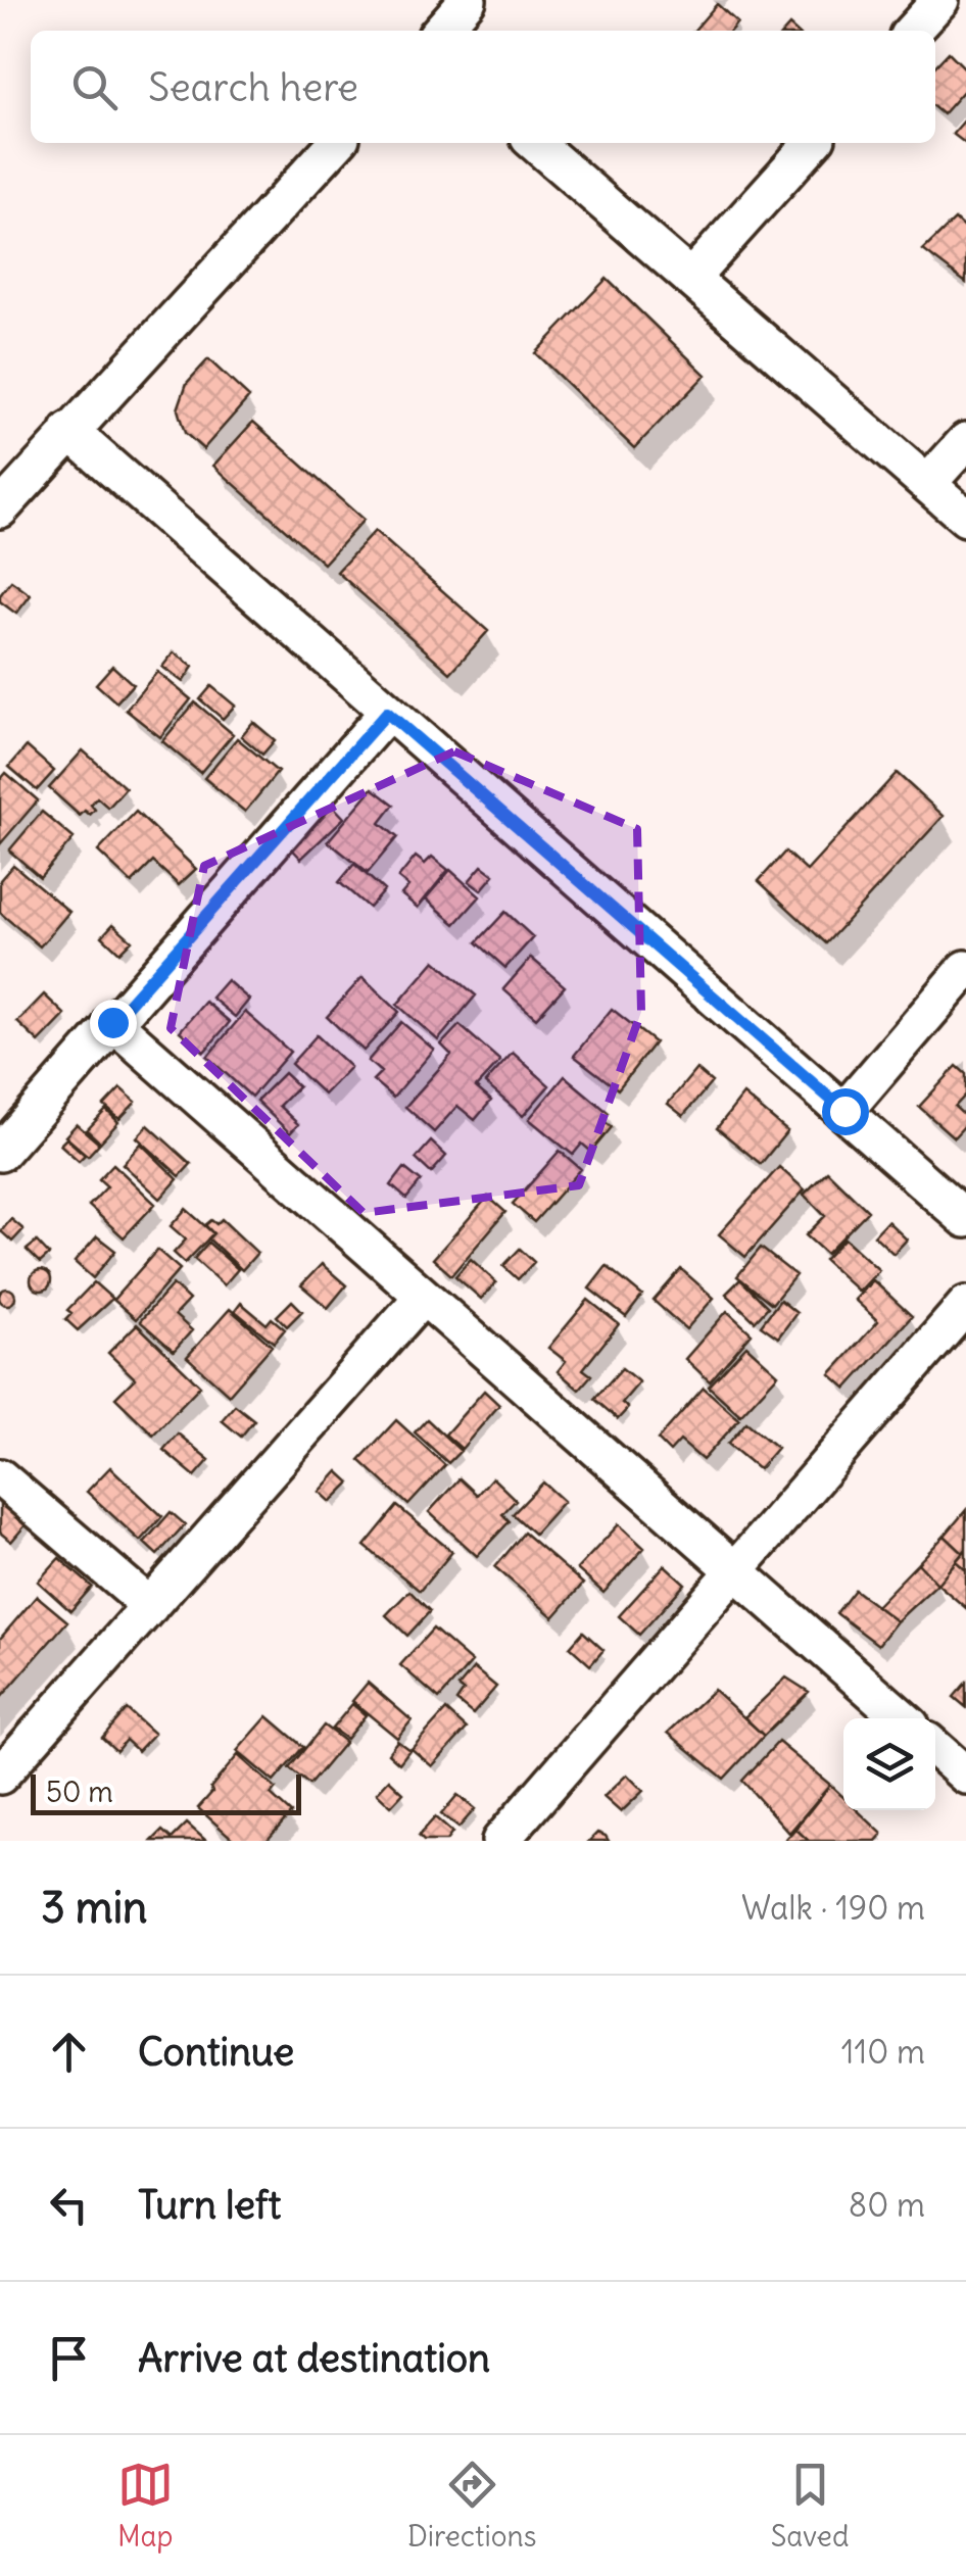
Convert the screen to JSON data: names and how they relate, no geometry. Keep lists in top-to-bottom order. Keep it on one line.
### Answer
{"scale_bar":"50 m","page":{"search":"Search here","scale":"50 m","heading":["3 min","Walk · 190 m"],"list":[["Continue","110 m"],["Turn left","80 m"],"Arrive at destination"],"nav":["Map","Directions","Saved"]}}
